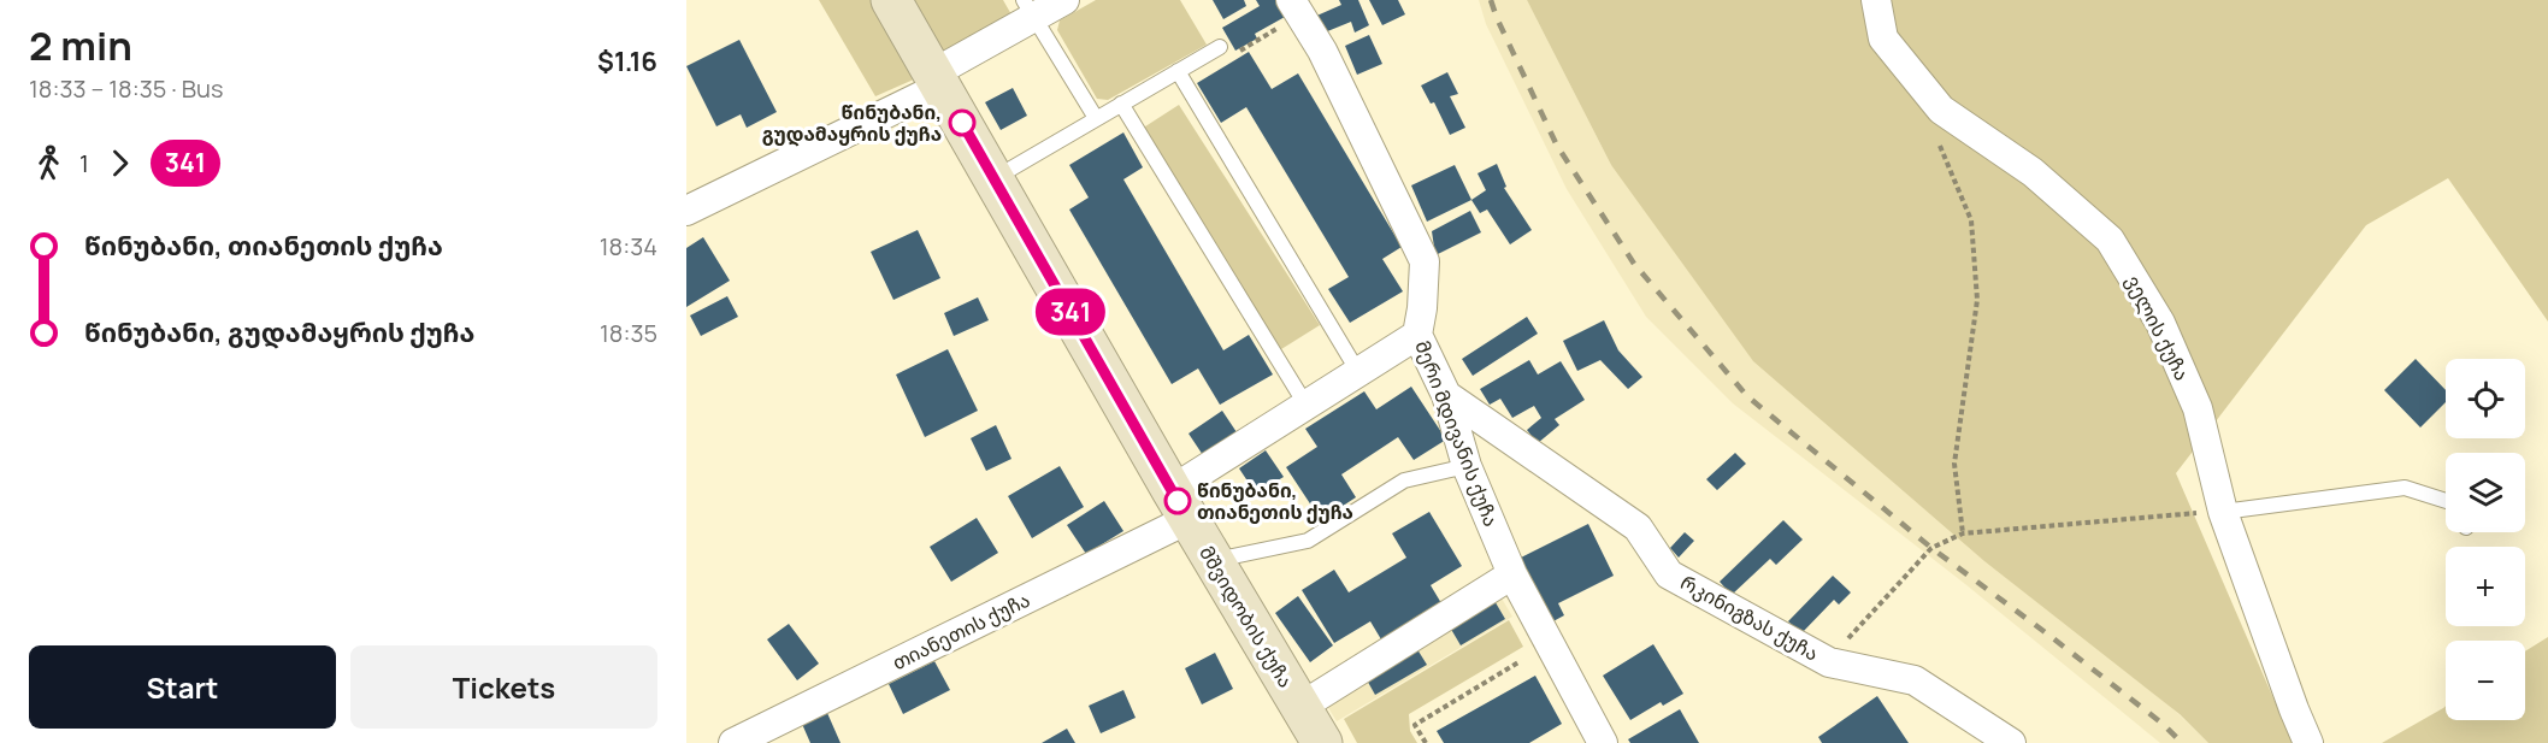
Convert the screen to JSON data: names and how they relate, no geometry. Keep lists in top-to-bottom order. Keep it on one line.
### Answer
{"streets":{"street":["ველის ქუჩა","მერი მდივანის ქუჩა","მშვიდობის ქუჩა","რკინიგზას ქუჩა","თიანეთის ქუჩა"]},"crossings":[["მერი მდივანის ქუჩა","რკინიგზას ქუჩა"],["მერი მდივანის ქუჩა","თიანეთის ქუჩა"],["მშვიდობის ქუჩა","თიანეთის ქუჩა"]],"places":["წინუბანი, გუდამაყრის ქუჩა","წინუბანი, თიანეთის ქუჩა"],"lines":["bus line 341"],"page":{"heading":["2 min","18:33 – 18:35 · Bus","$1.16"],"on_map":"341","legs":["1","341"],"list":[{"name":"წინუბანი, თიანეთის ქუჩა","value":"18:34"},{"name":"წინუბანი, გუდამაყრის ქუჩა","value":"18:35"}],"map_buttons":["+","−"],"buttons":["Start","Tickets"]}}
